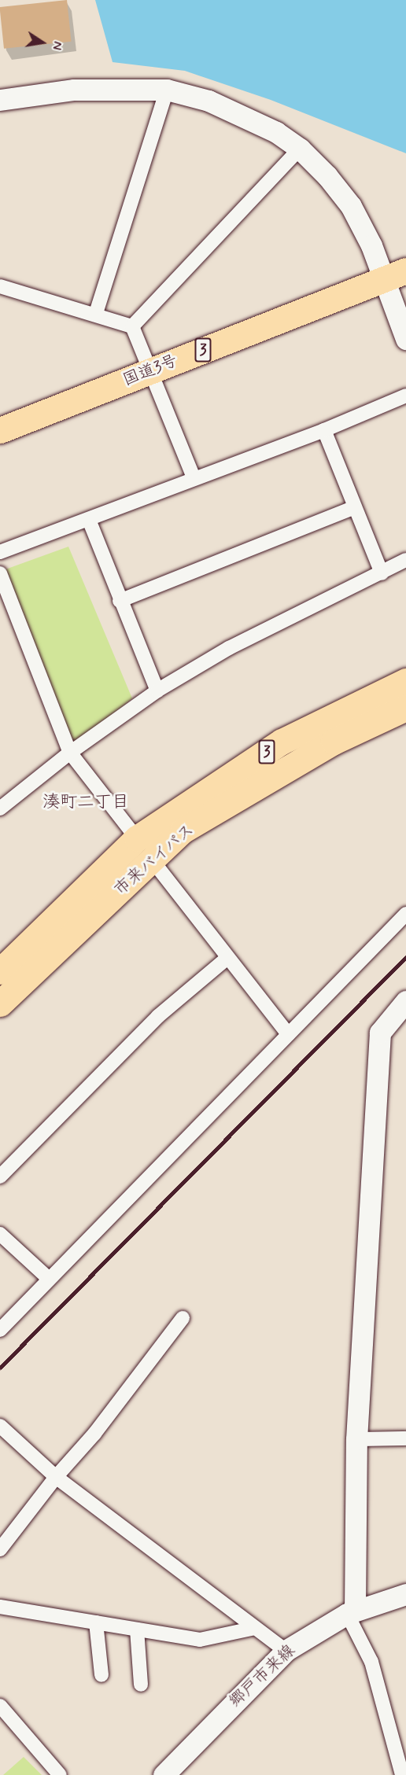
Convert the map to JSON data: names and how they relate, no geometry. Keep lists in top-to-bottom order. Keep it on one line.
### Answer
{"streets":{"highway":["3","国道3号","市来バイパス"],"street":["郷戸市来線"]},"districts":["湊町二丁目"],"north":"right"}
